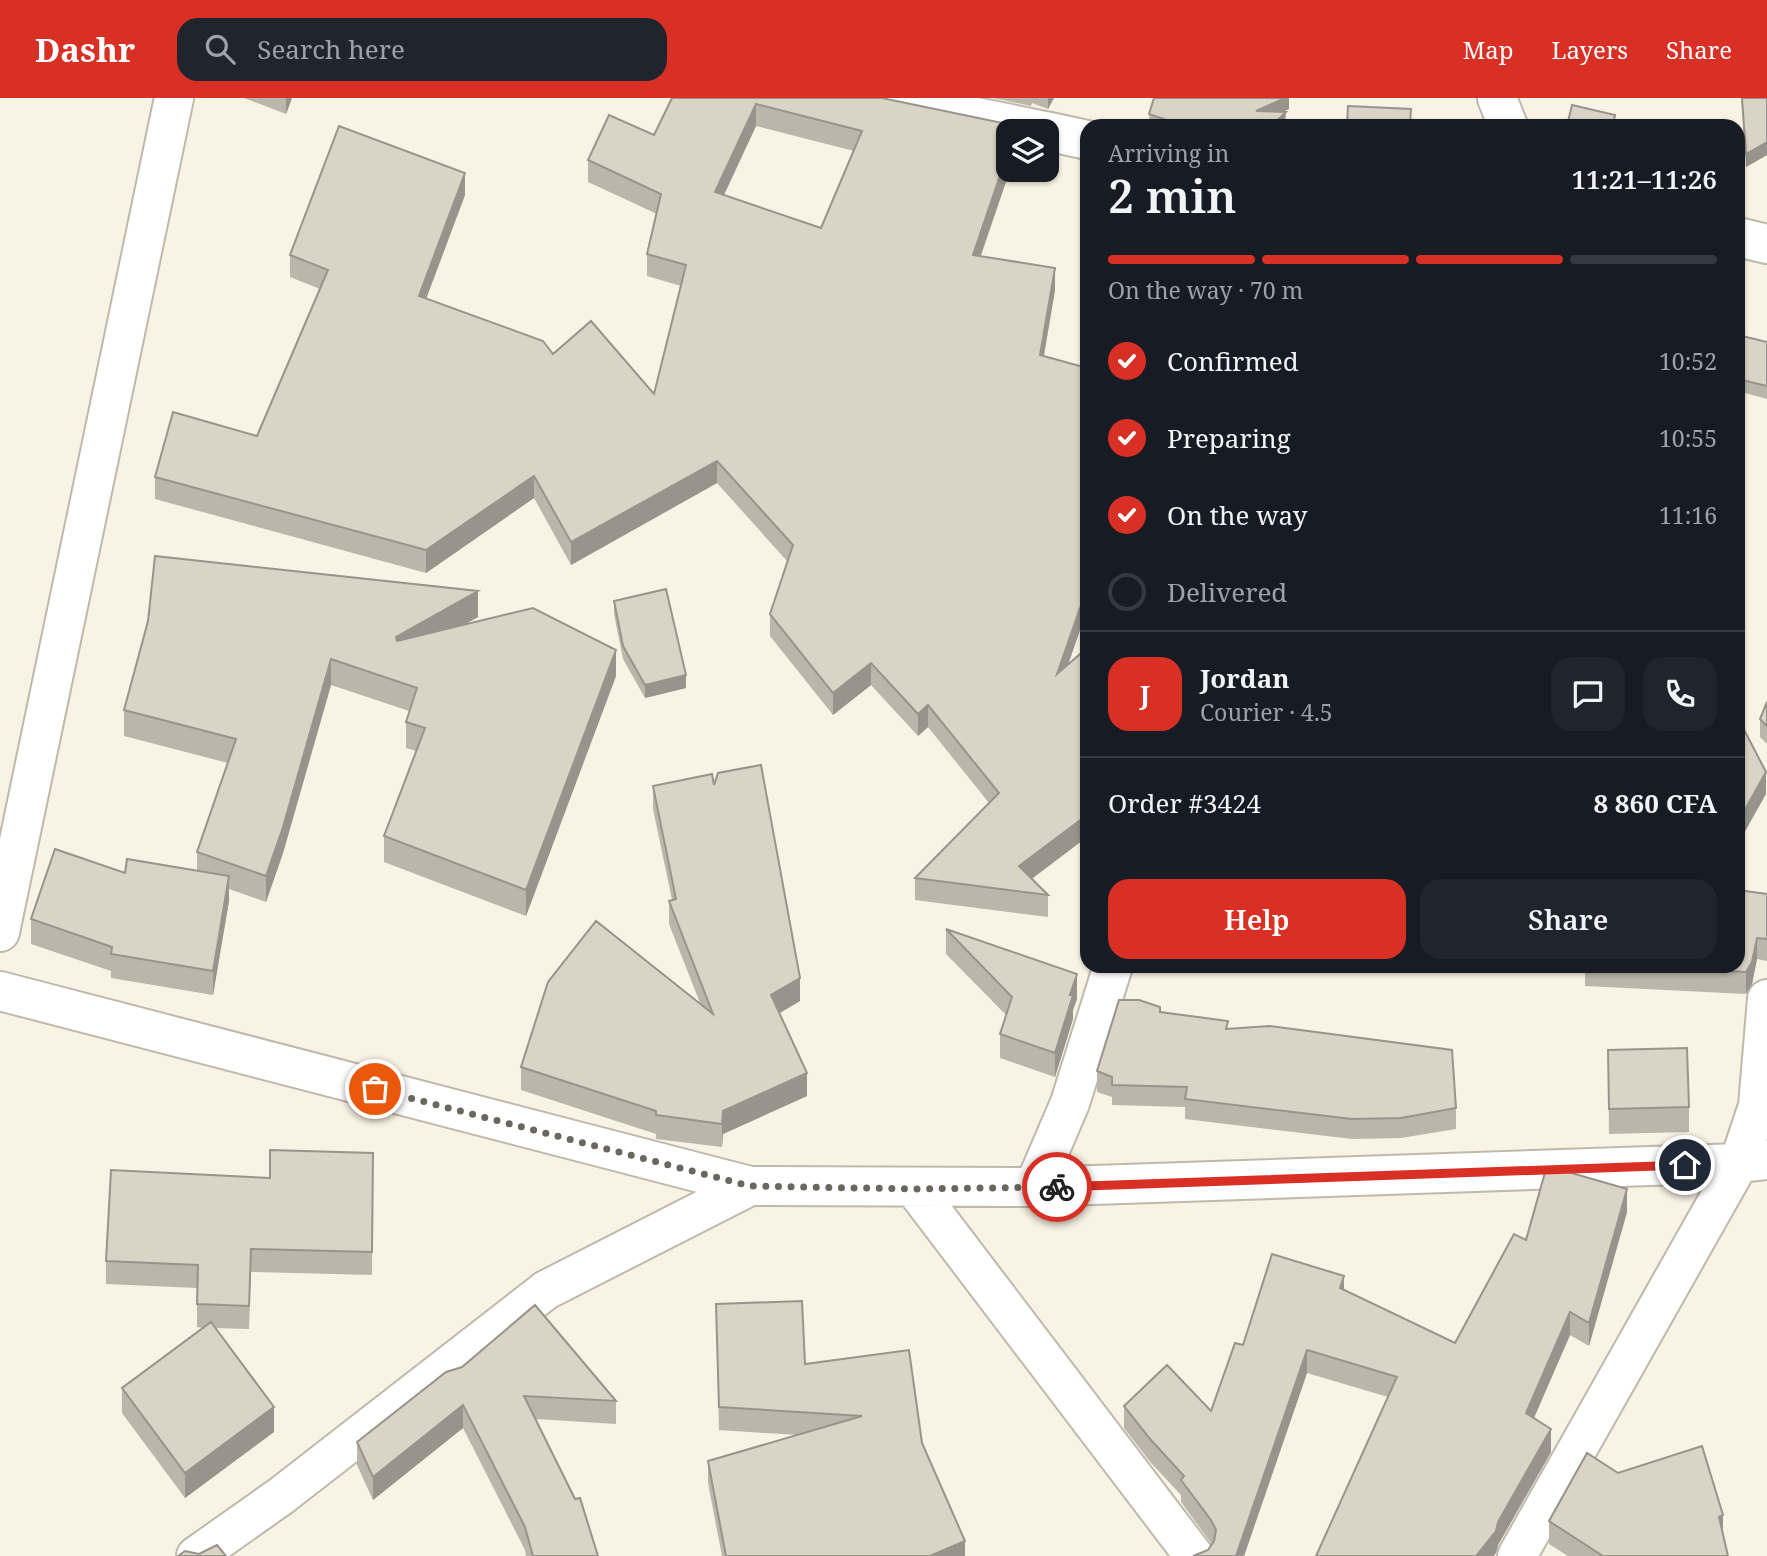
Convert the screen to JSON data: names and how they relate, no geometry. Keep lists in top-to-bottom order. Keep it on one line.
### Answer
{"page":{"header":"Dashr","search":"Search here","nav":["Map","Layers","Share"],"heading":["2 min","Arriving in","11:21–11:26"],"panel":["Jordan","Courier · 4.5","Order #3424","8 860 CFA"],"bar":"On the way · 70 m","list":[["Confirmed","10:52"],["Preparing","10:55"],["On the way","11:16"],"Delivered"],"round":"J","buttons":["Help","Share"]}}
